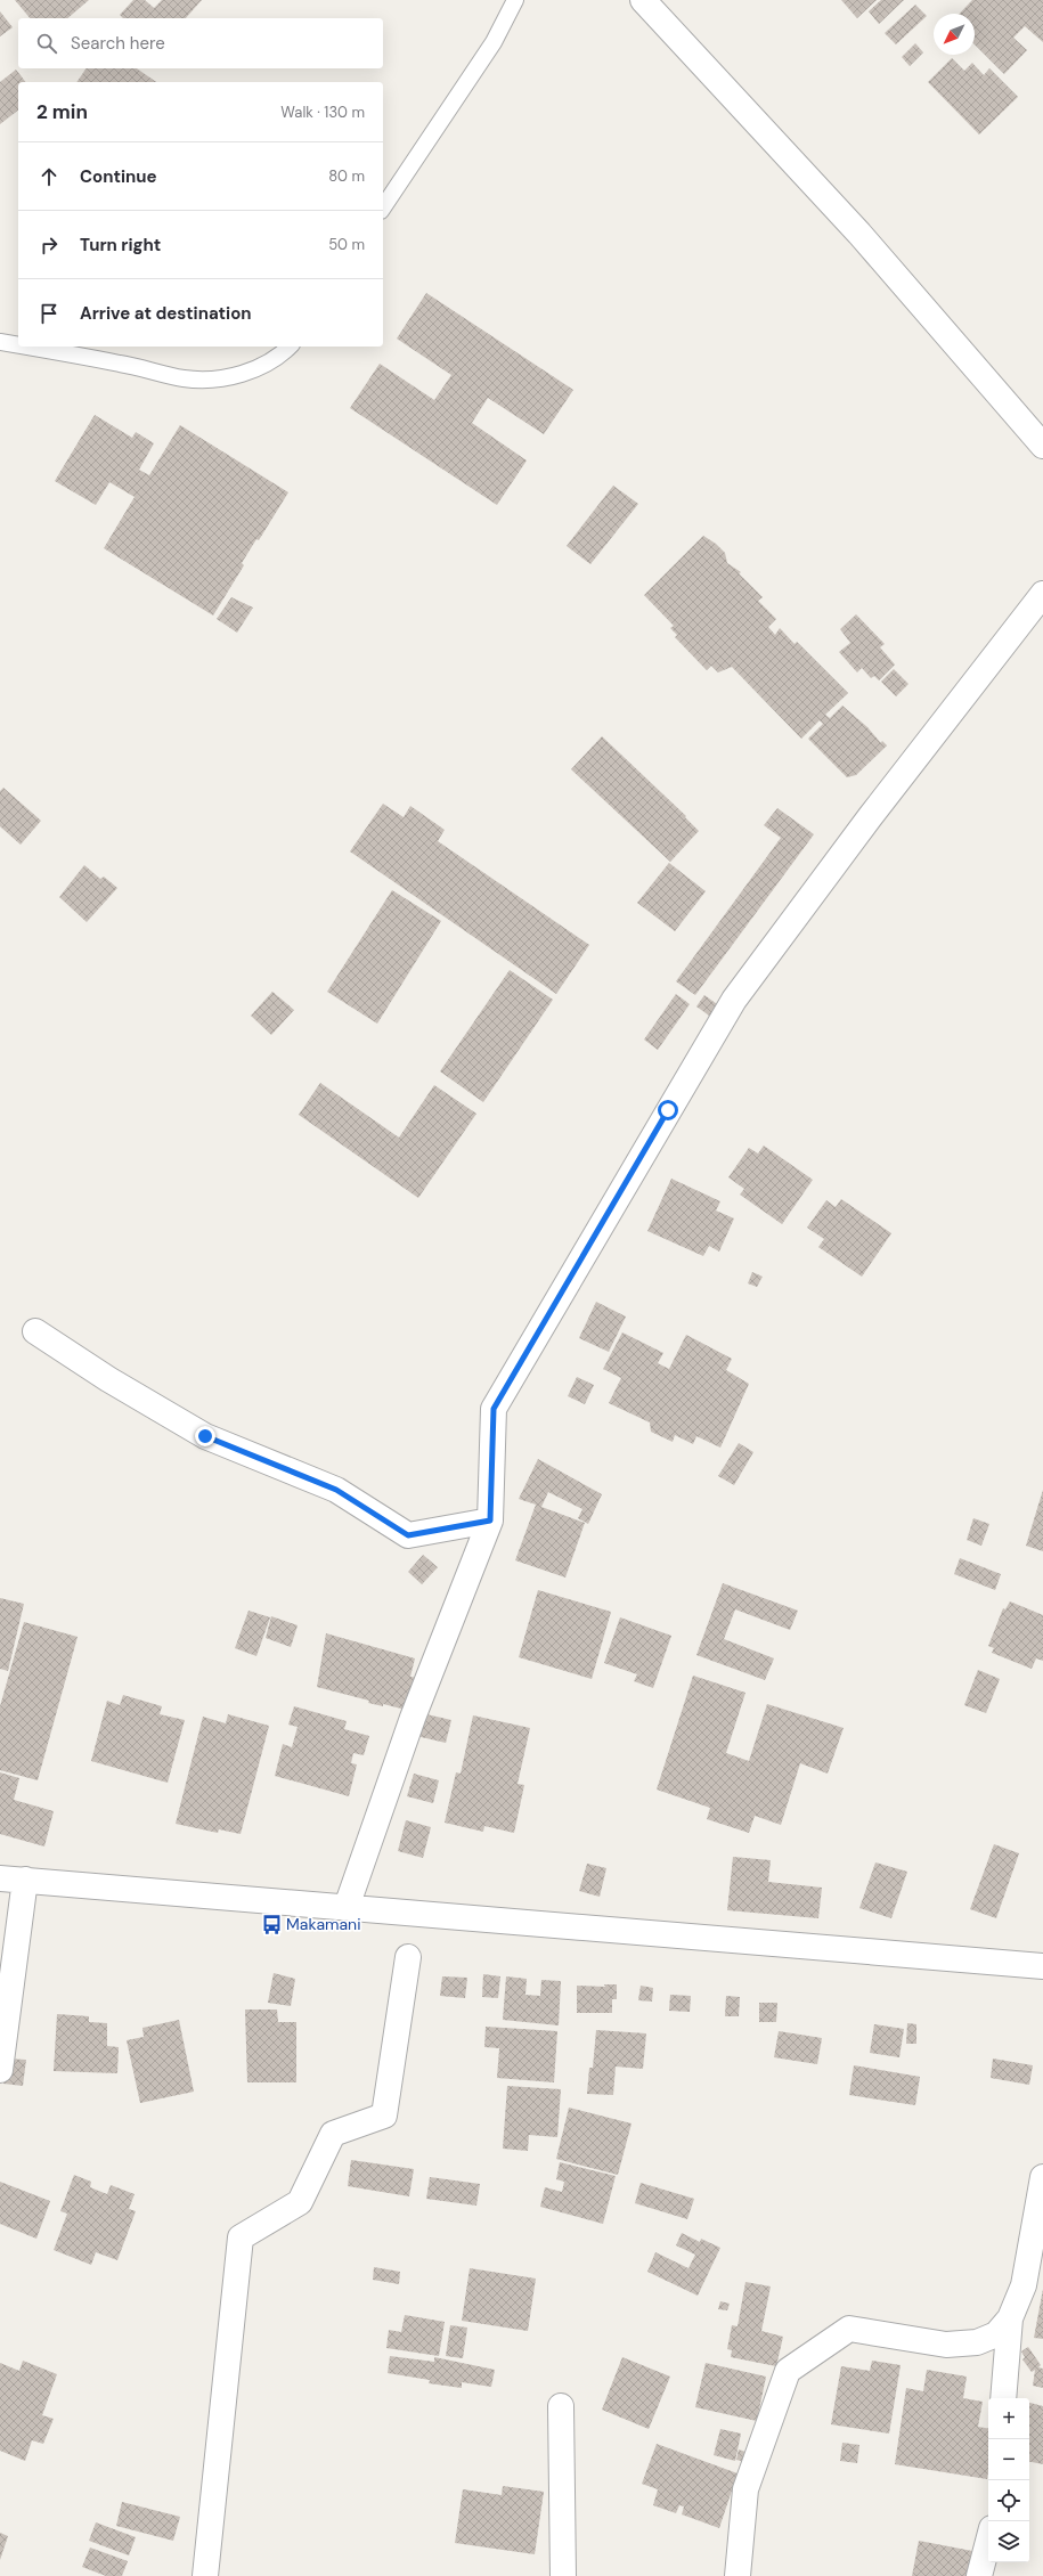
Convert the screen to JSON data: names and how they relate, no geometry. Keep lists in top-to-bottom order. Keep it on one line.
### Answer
{"places":{"bus stop":["Makamani"]},"north":"bottom left","page":{"search":"Search here","heading":["2 min","Walk · 130 m"],"list":[["Continue","80 m"],["Turn right","50 m"],"Arrive at destination"],"map_buttons":["+","−"]}}
